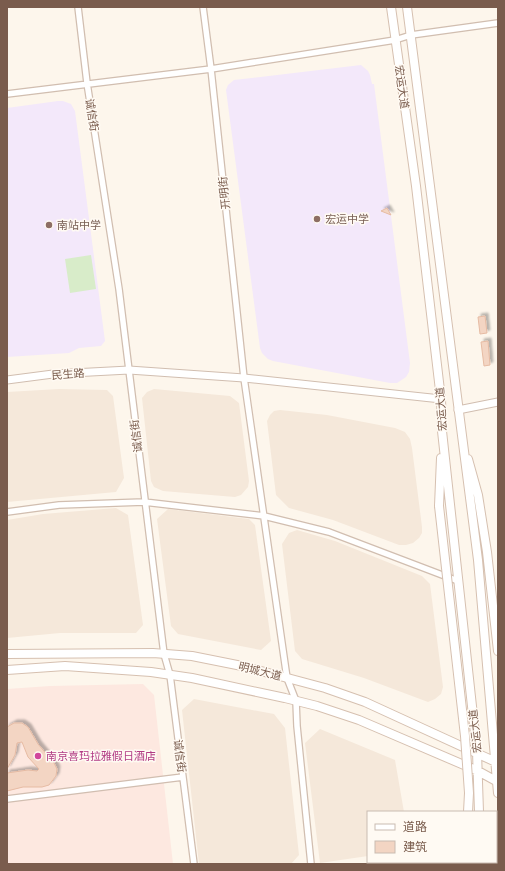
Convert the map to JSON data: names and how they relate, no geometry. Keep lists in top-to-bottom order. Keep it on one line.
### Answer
{"streets":{"main road":["宏运大道","明城大道"],"street":["诚信街","开明街","民生路"]},"crossings":[["宏运大道","民生路"],["宏运大道","明城大道"],["诚信街","民生路"],["诚信街","明城大道"],["开明街","民生路"],["开明街","明城大道"]],"places":["宏运中学","南站中学","南京喜玛拉雅假日酒店"],"legend":["道路","建筑"]}
